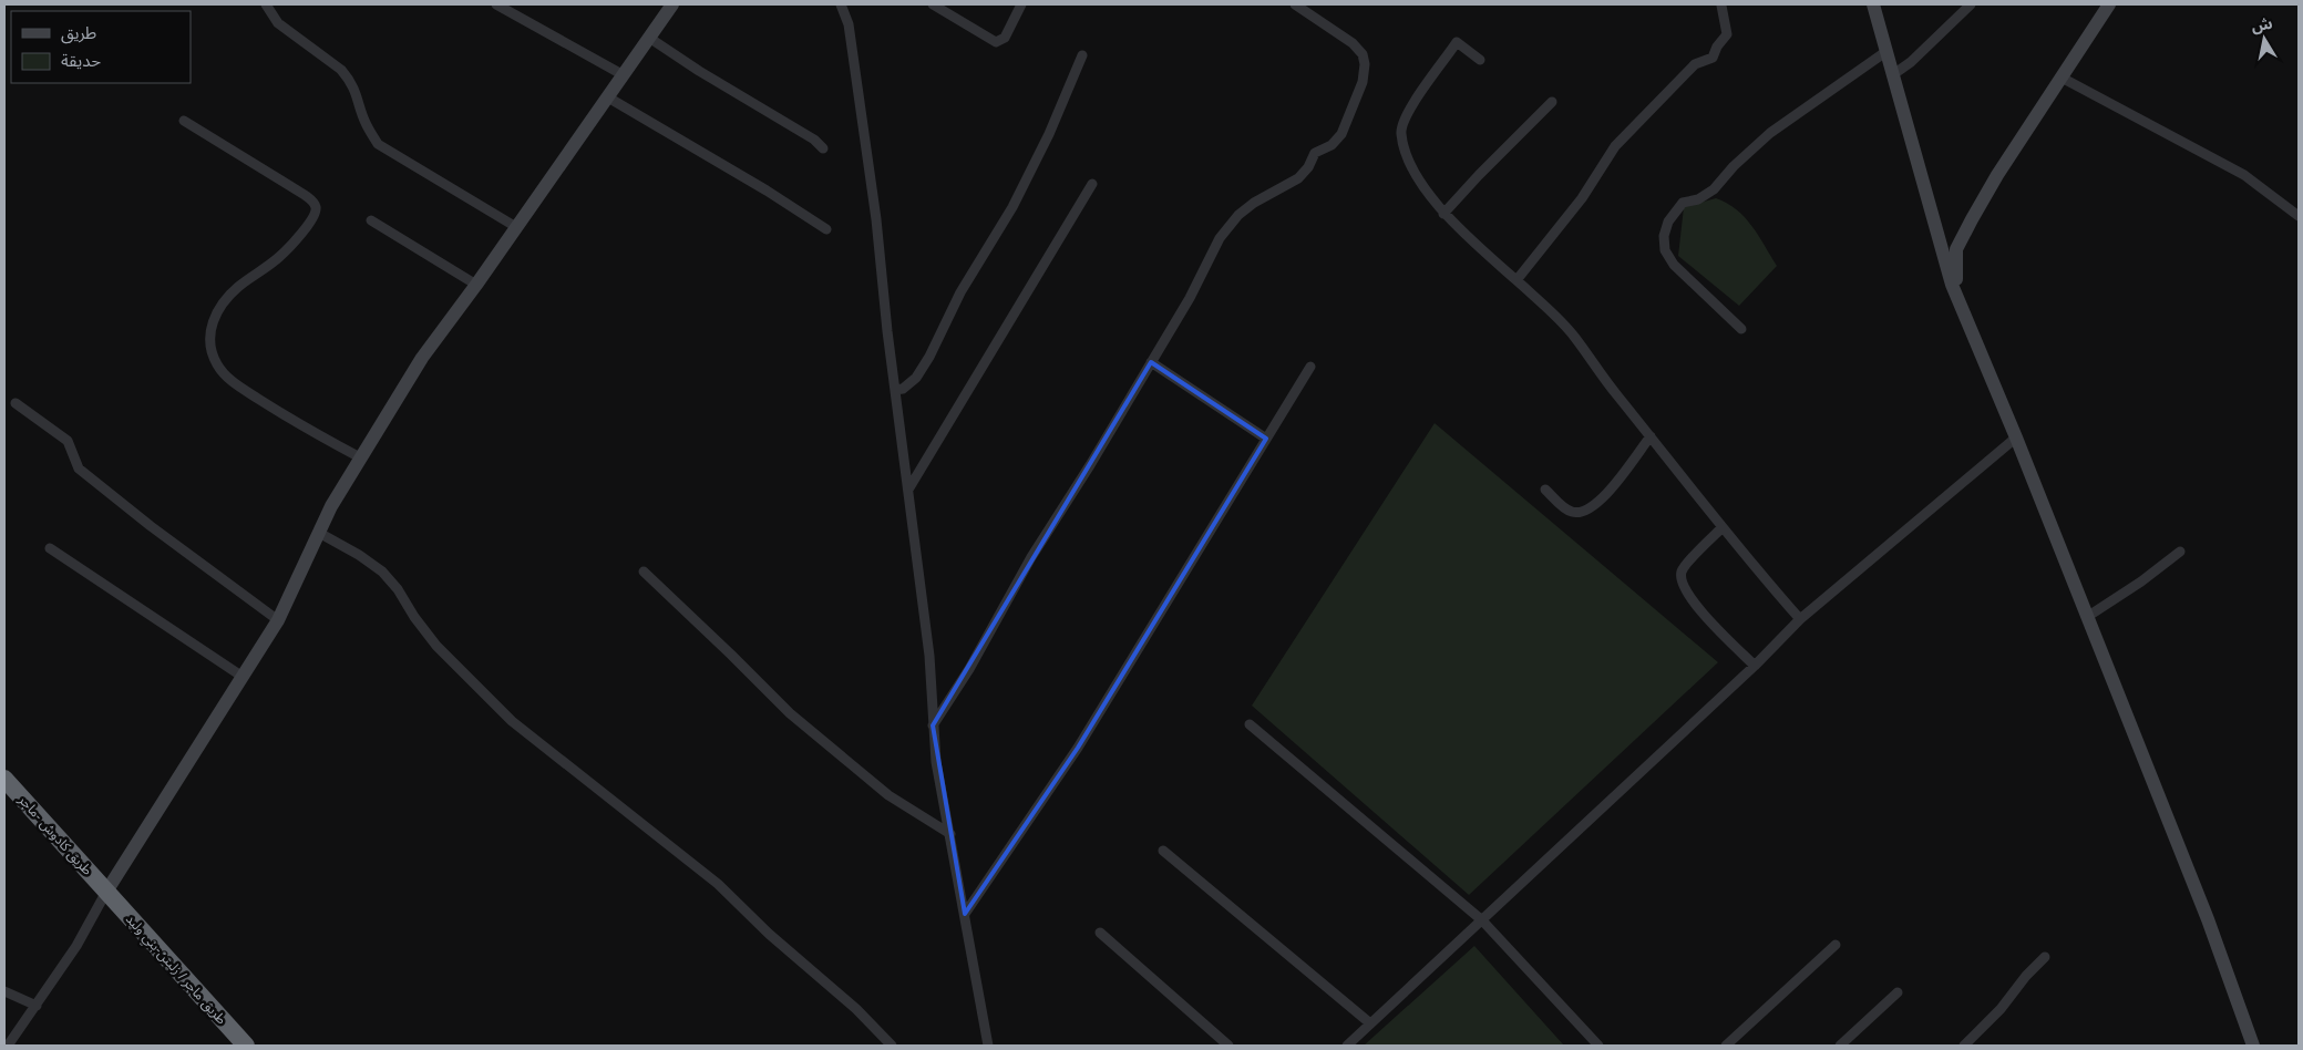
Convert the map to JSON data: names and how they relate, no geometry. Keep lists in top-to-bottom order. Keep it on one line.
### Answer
{"streets":{"highway":["طريق كادوش -ماجر","طريق ماجر / زليتن-بني وليد"]},"crossings":[["طريق كادوش -ماجر","طريق ماجر / زليتن-بني وليد"]],"legend":["طريق","حديقة"],"north":"top"}
